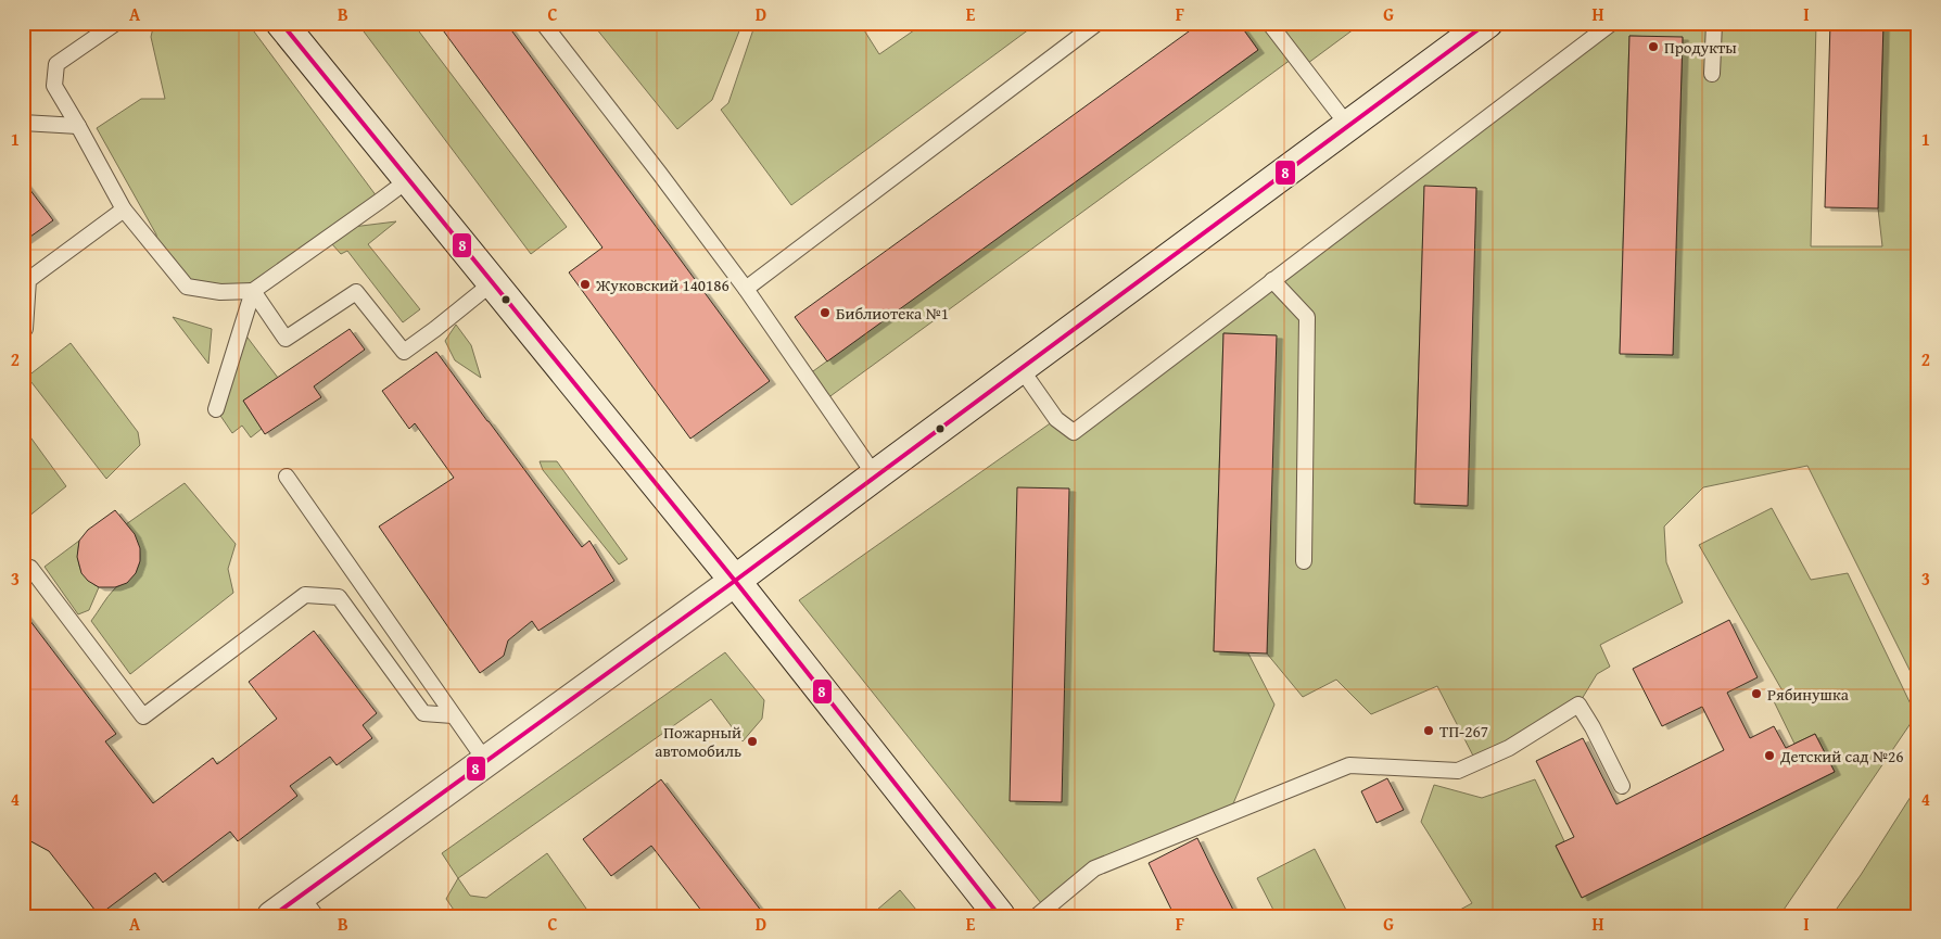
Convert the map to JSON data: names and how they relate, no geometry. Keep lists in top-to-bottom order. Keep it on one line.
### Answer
{"places":["Продукты","Жуковский 140186","Библиотека №1","Рябинушка","ТП-267","Пожарный автомобиль","Детский сад №26"],"lines":["transit line 8"],"grid":{"columns":["A","B","C","D","E","F","G","H","I"],"rows":["1","2","3","4"]}}
